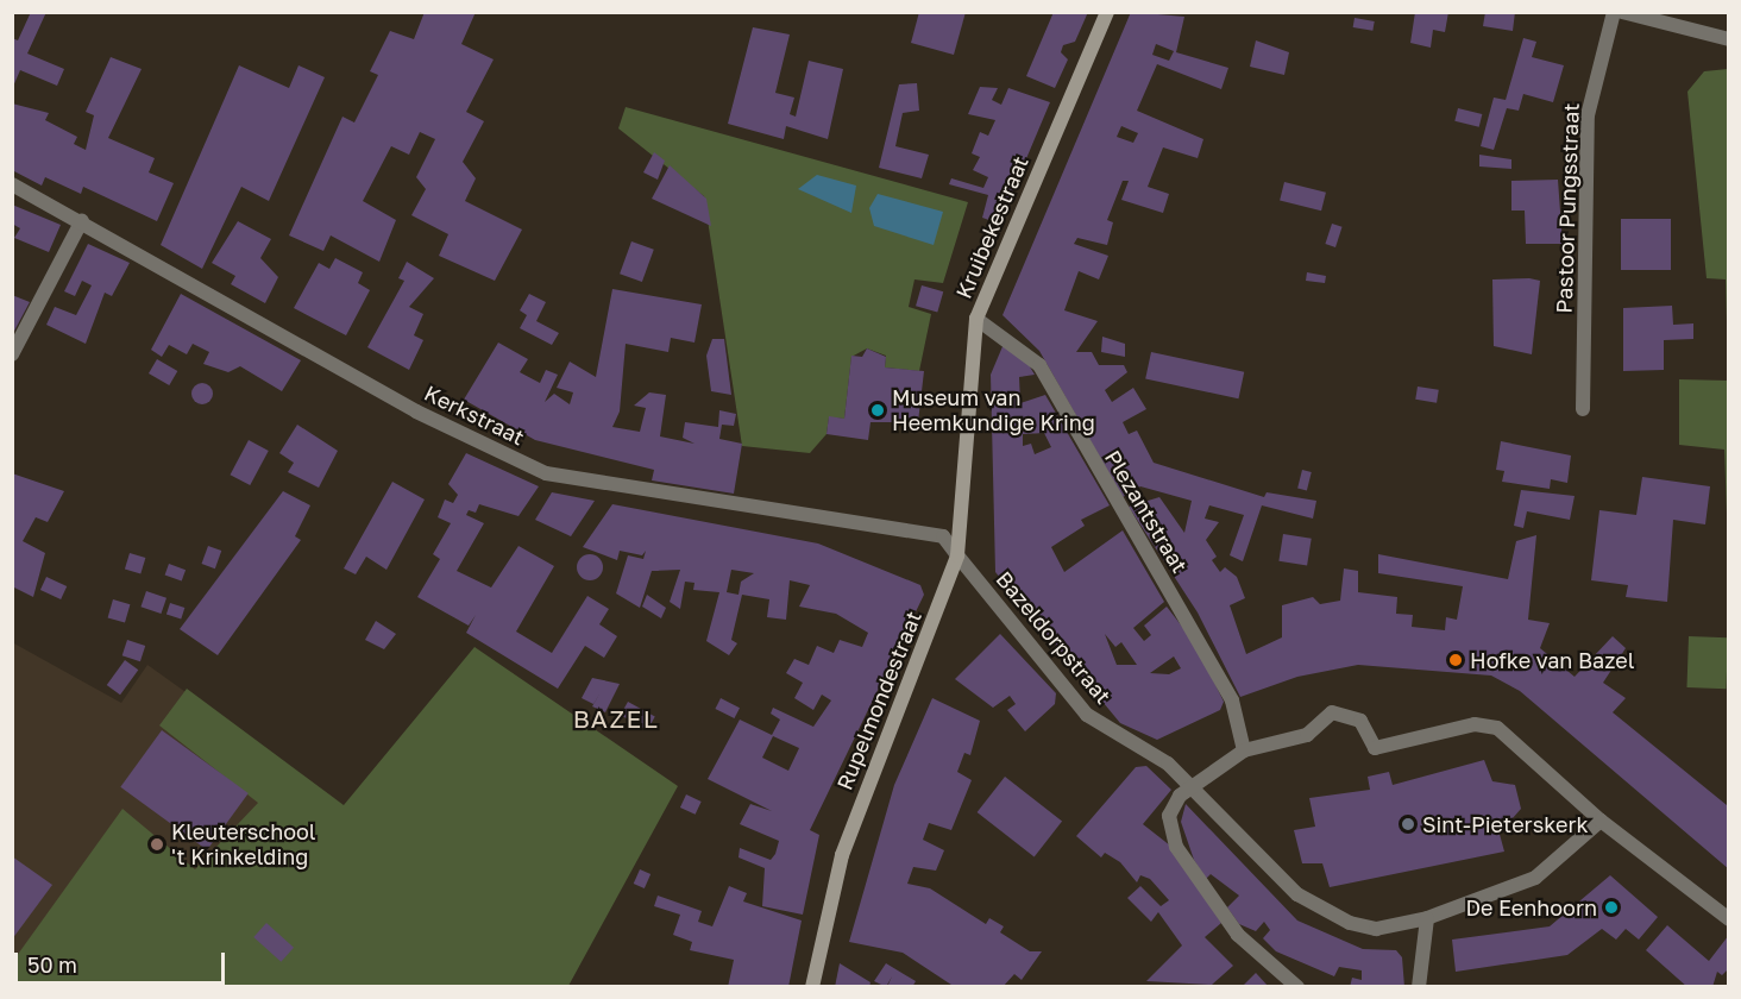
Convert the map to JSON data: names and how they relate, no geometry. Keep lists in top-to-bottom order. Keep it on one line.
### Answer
{"streets":{"main road":["Kruibekestraat","Rupelmondestraat"],"street":["Pastoor Pungsstraat","Kerkstraat","Plezantstraat","Bazeldorpstraat"]},"crossings":[["Kruibekestraat","Kerkstraat"],["Kruibekestraat","Plezantstraat"],["Kruibekestraat","Bazeldorpstraat"],["Kruibekestraat","Rupelmondestraat"],["Kerkstraat","Bazeldorpstraat"],["Kerkstraat","Rupelmondestraat"],["Bazeldorpstraat","Rupelmondestraat"]],"districts":["BAZEL"],"places":["Museum van Heemkundige Kring","Hofke van Bazel","Sint-Pieterskerk","Kleuterschool 't Krinkelding","De Eenhoorn"],"scale_bar":"50 m"}
